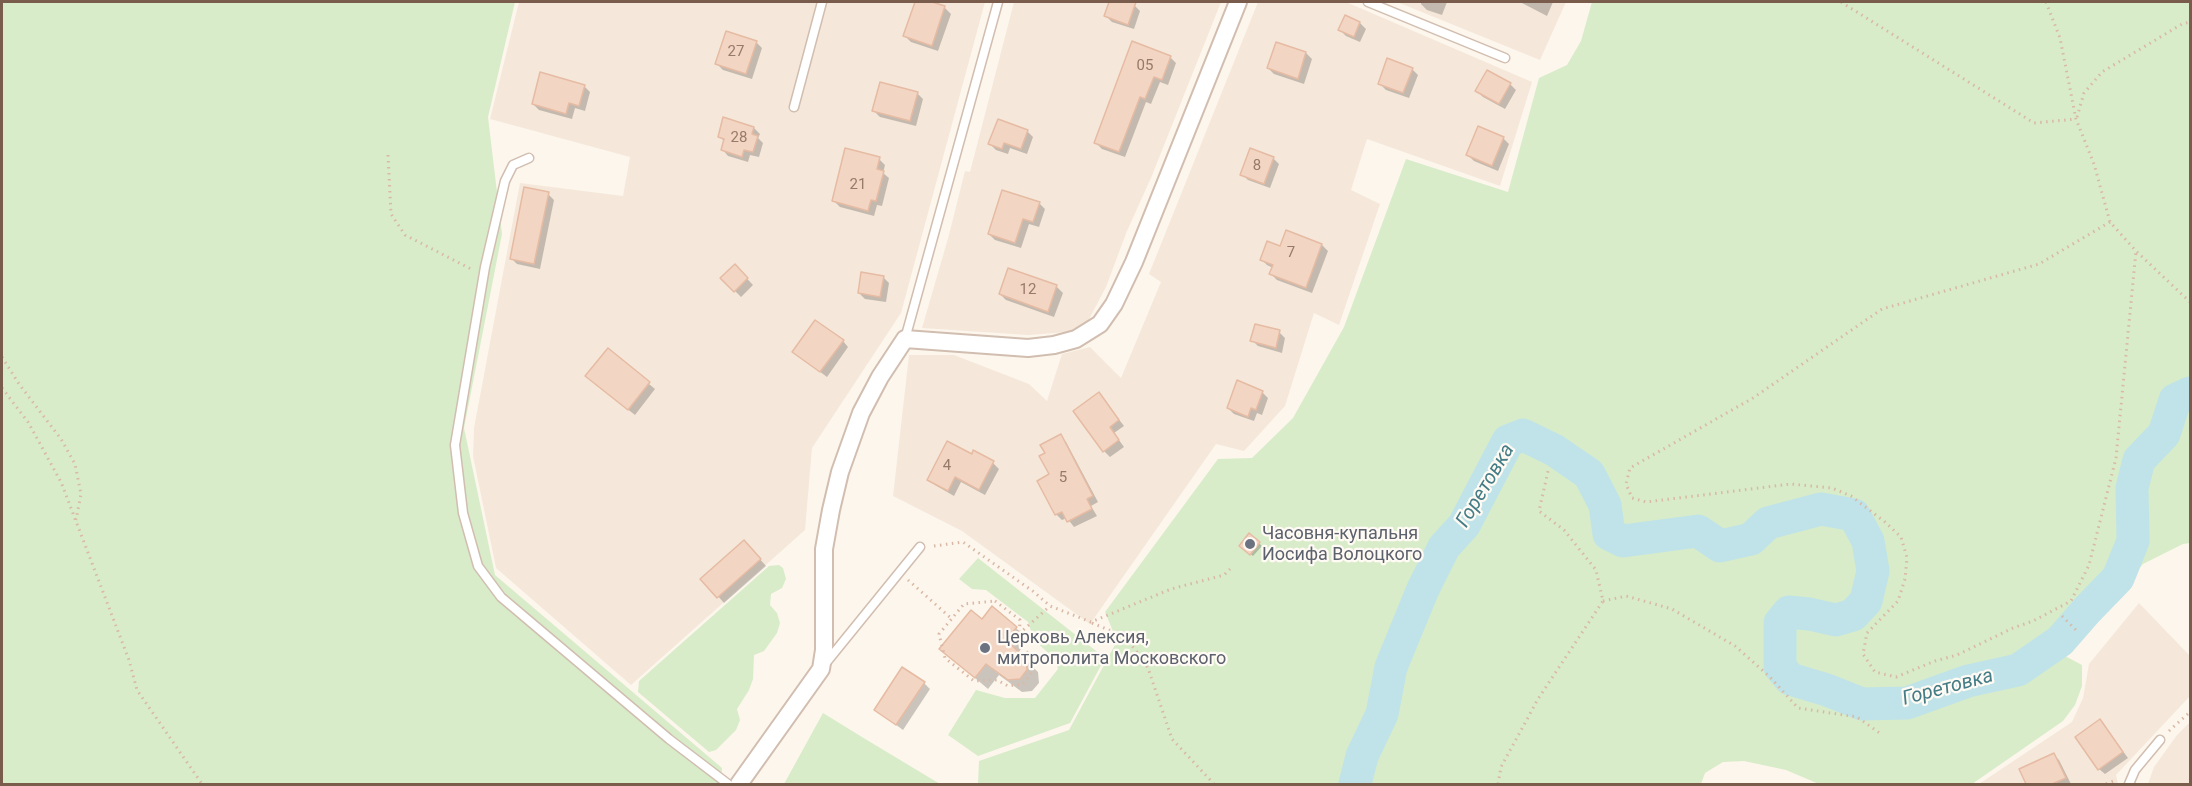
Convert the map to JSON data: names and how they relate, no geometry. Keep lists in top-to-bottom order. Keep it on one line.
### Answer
{"water":["Горетовка"],"places":["Часовня-купальня Иосифа Волоцкого","Церковь Алексия, митрополита Московского"],"house_numbers":["27","05","28","8","21","7","12","4","5"]}
